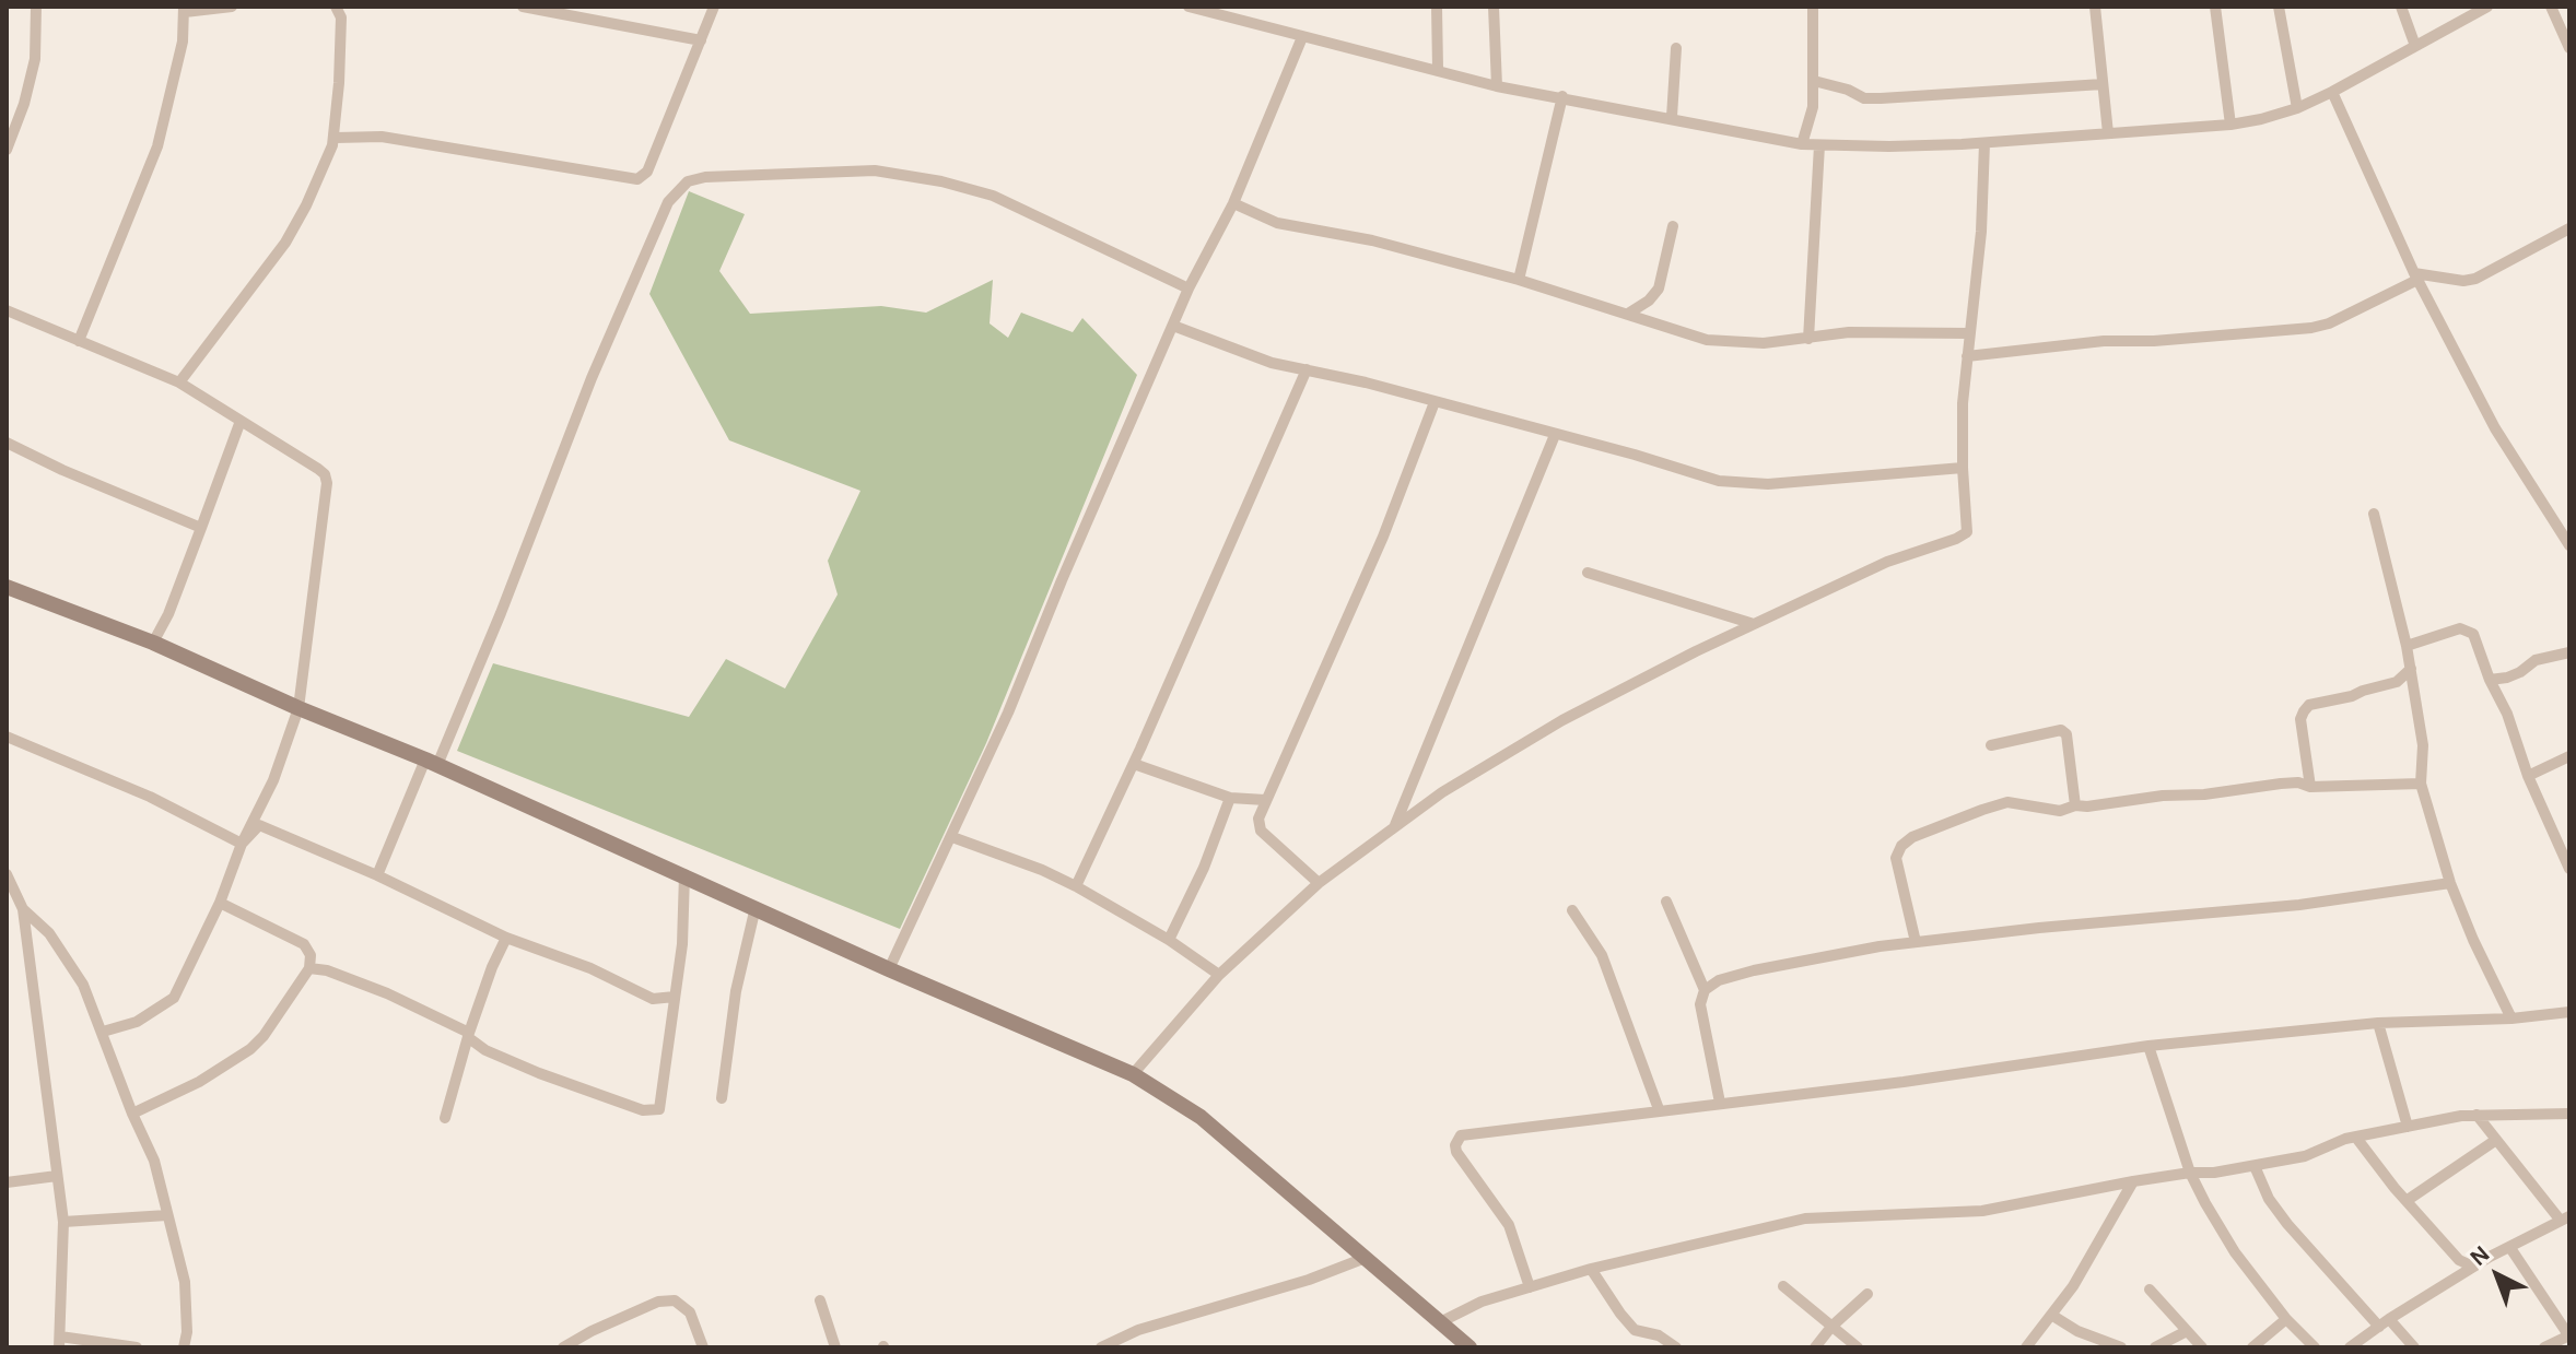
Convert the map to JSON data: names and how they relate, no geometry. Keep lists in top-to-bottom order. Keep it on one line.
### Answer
{"north":"top left"}
